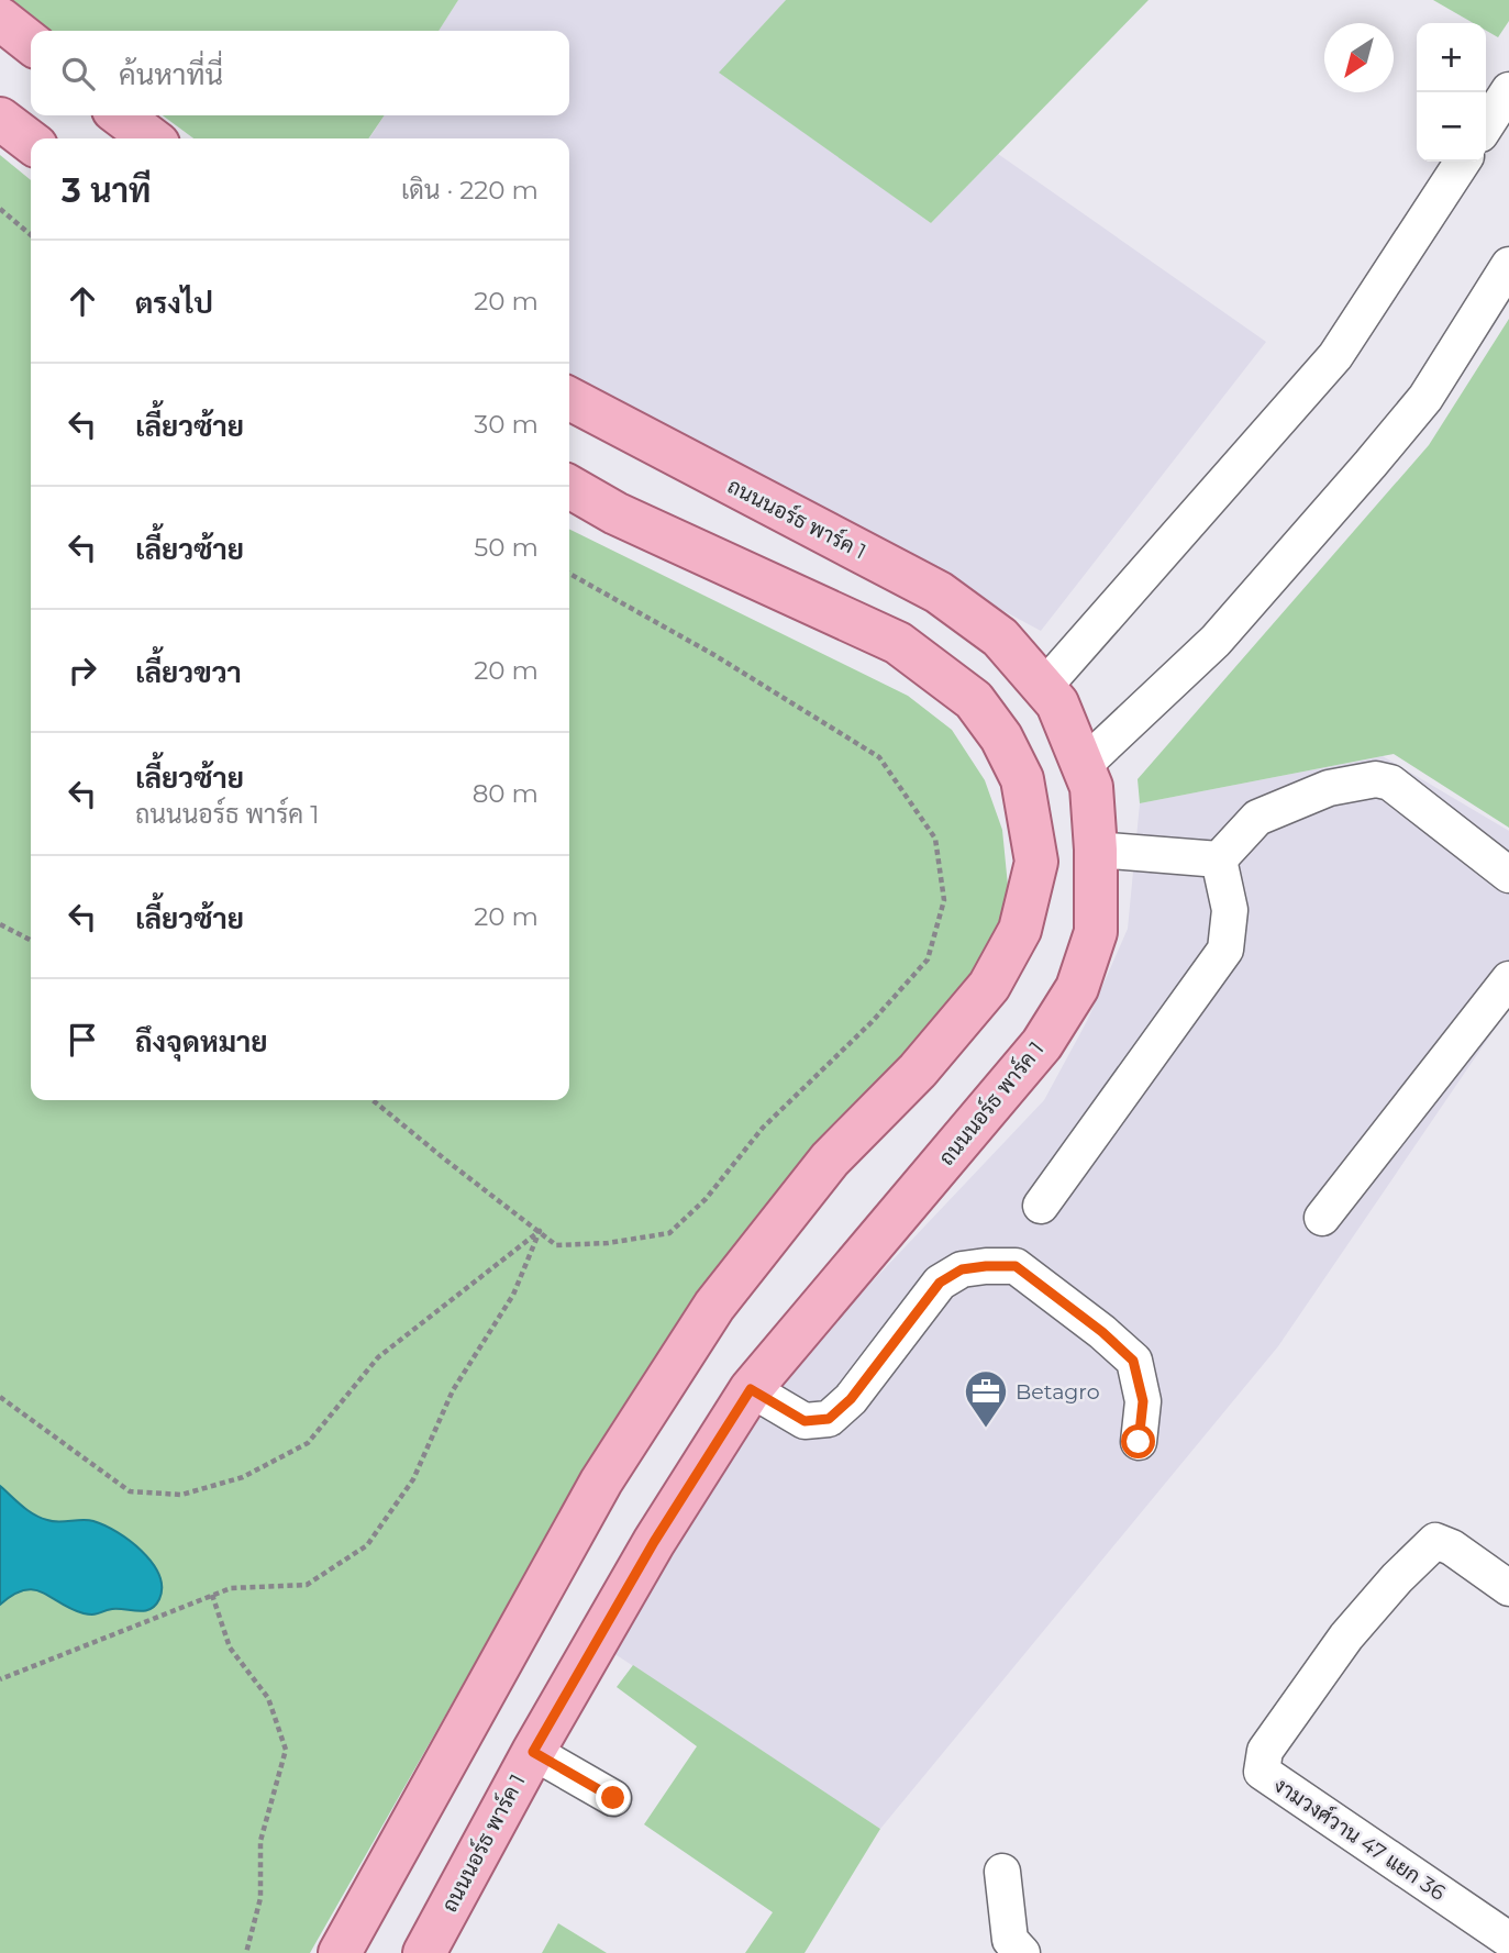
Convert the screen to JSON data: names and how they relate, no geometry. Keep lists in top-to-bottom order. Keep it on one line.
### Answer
{"streets":{"main road":["ถนนนอร์ธ พาร์ค 1"],"street":["งามวงศ์วาน 47 แยก 36"]},"places":{"office":["Betagro"]},"north":"bottom left","page":{"map_buttons":["+","−"],"search":"ค้นหาที่นี่","heading":["3 นาที","เดิน · 220 m"],"list":[["ตรงไป","20 m"],["เลี้ยวซ้าย","30 m"],["เลี้ยวซ้าย","50 m"],["เลี้ยวขวา","20 m"],["เลี้ยวซ้าย","ถนนนอร์ธ พาร์ค 1","80 m"],["เลี้ยวซ้าย","20 m"],"ถึงจุดหมาย"]}}
